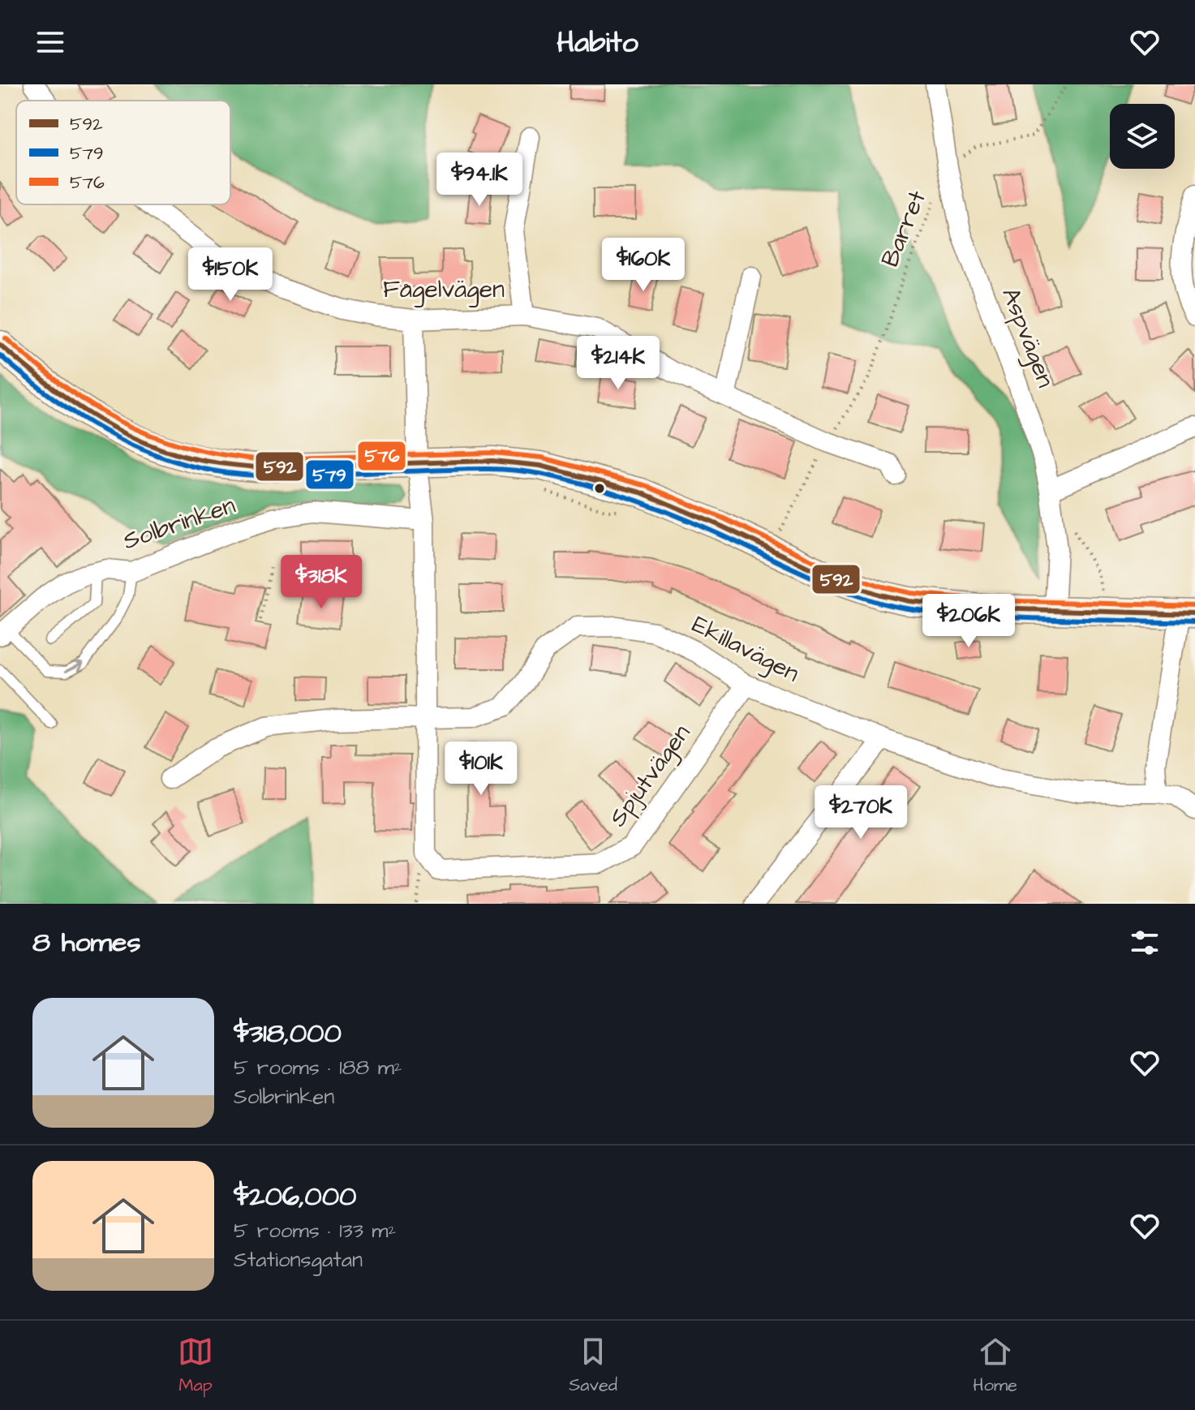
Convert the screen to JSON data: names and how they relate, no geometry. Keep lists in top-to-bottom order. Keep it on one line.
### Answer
{"streets":{"street":["Fågelvägen","Aspvägen","Solbrinken","Ekillavägen","Spjutvägen"],"path":["Barret"]},"crossings":[["Barret","Fågelvägen"],["Barret","Aspvägen"],["Ekillavägen","Spjutvägen"]],"lines":["transit line 576","transit line 592","transit line 579"],"legend":["592","579","576"],"page":{"header":"Habito","price":["$94.1K","$160K","$150K","$214K","$318K","$206K","$101K","$270K"],"heading":"8 homes","list":[{"name":"$318,000","note":"5 rooms · 188 m² · Solbrinken"},{"name":"$206,000","note":"5 rooms · 133 m² · Stationsgatan"}],"tabs":["Map","Saved","Home"]}}
